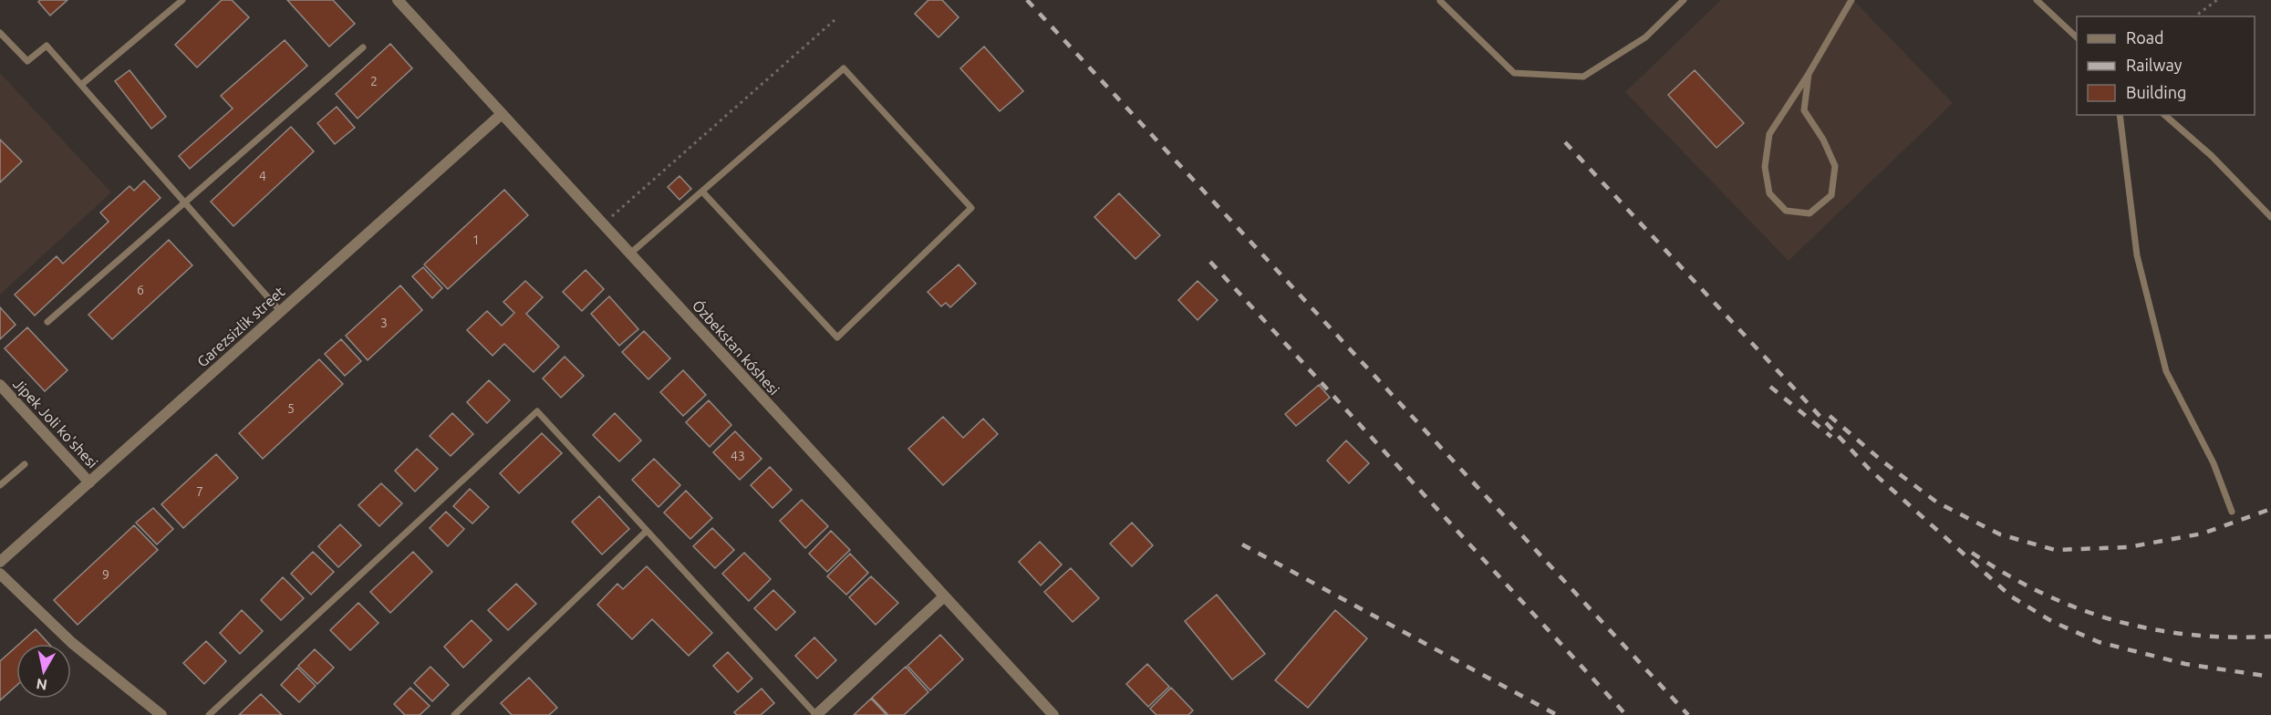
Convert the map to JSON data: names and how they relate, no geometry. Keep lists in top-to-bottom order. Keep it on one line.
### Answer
{"streets":{"street":["Garezsizlik street","Ózbekstan kóshesi","Jipek Joli ko'shesi"]},"crossings":[["Garezsizlik street","Ózbekstan kóshesi"],["Garezsizlik street","Jipek Joli ko'shesi"]],"house_numbers":["2","4","1","6","3","5","43","7","9"],"legend":["Road","Railway","Building"],"north":"bottom"}
